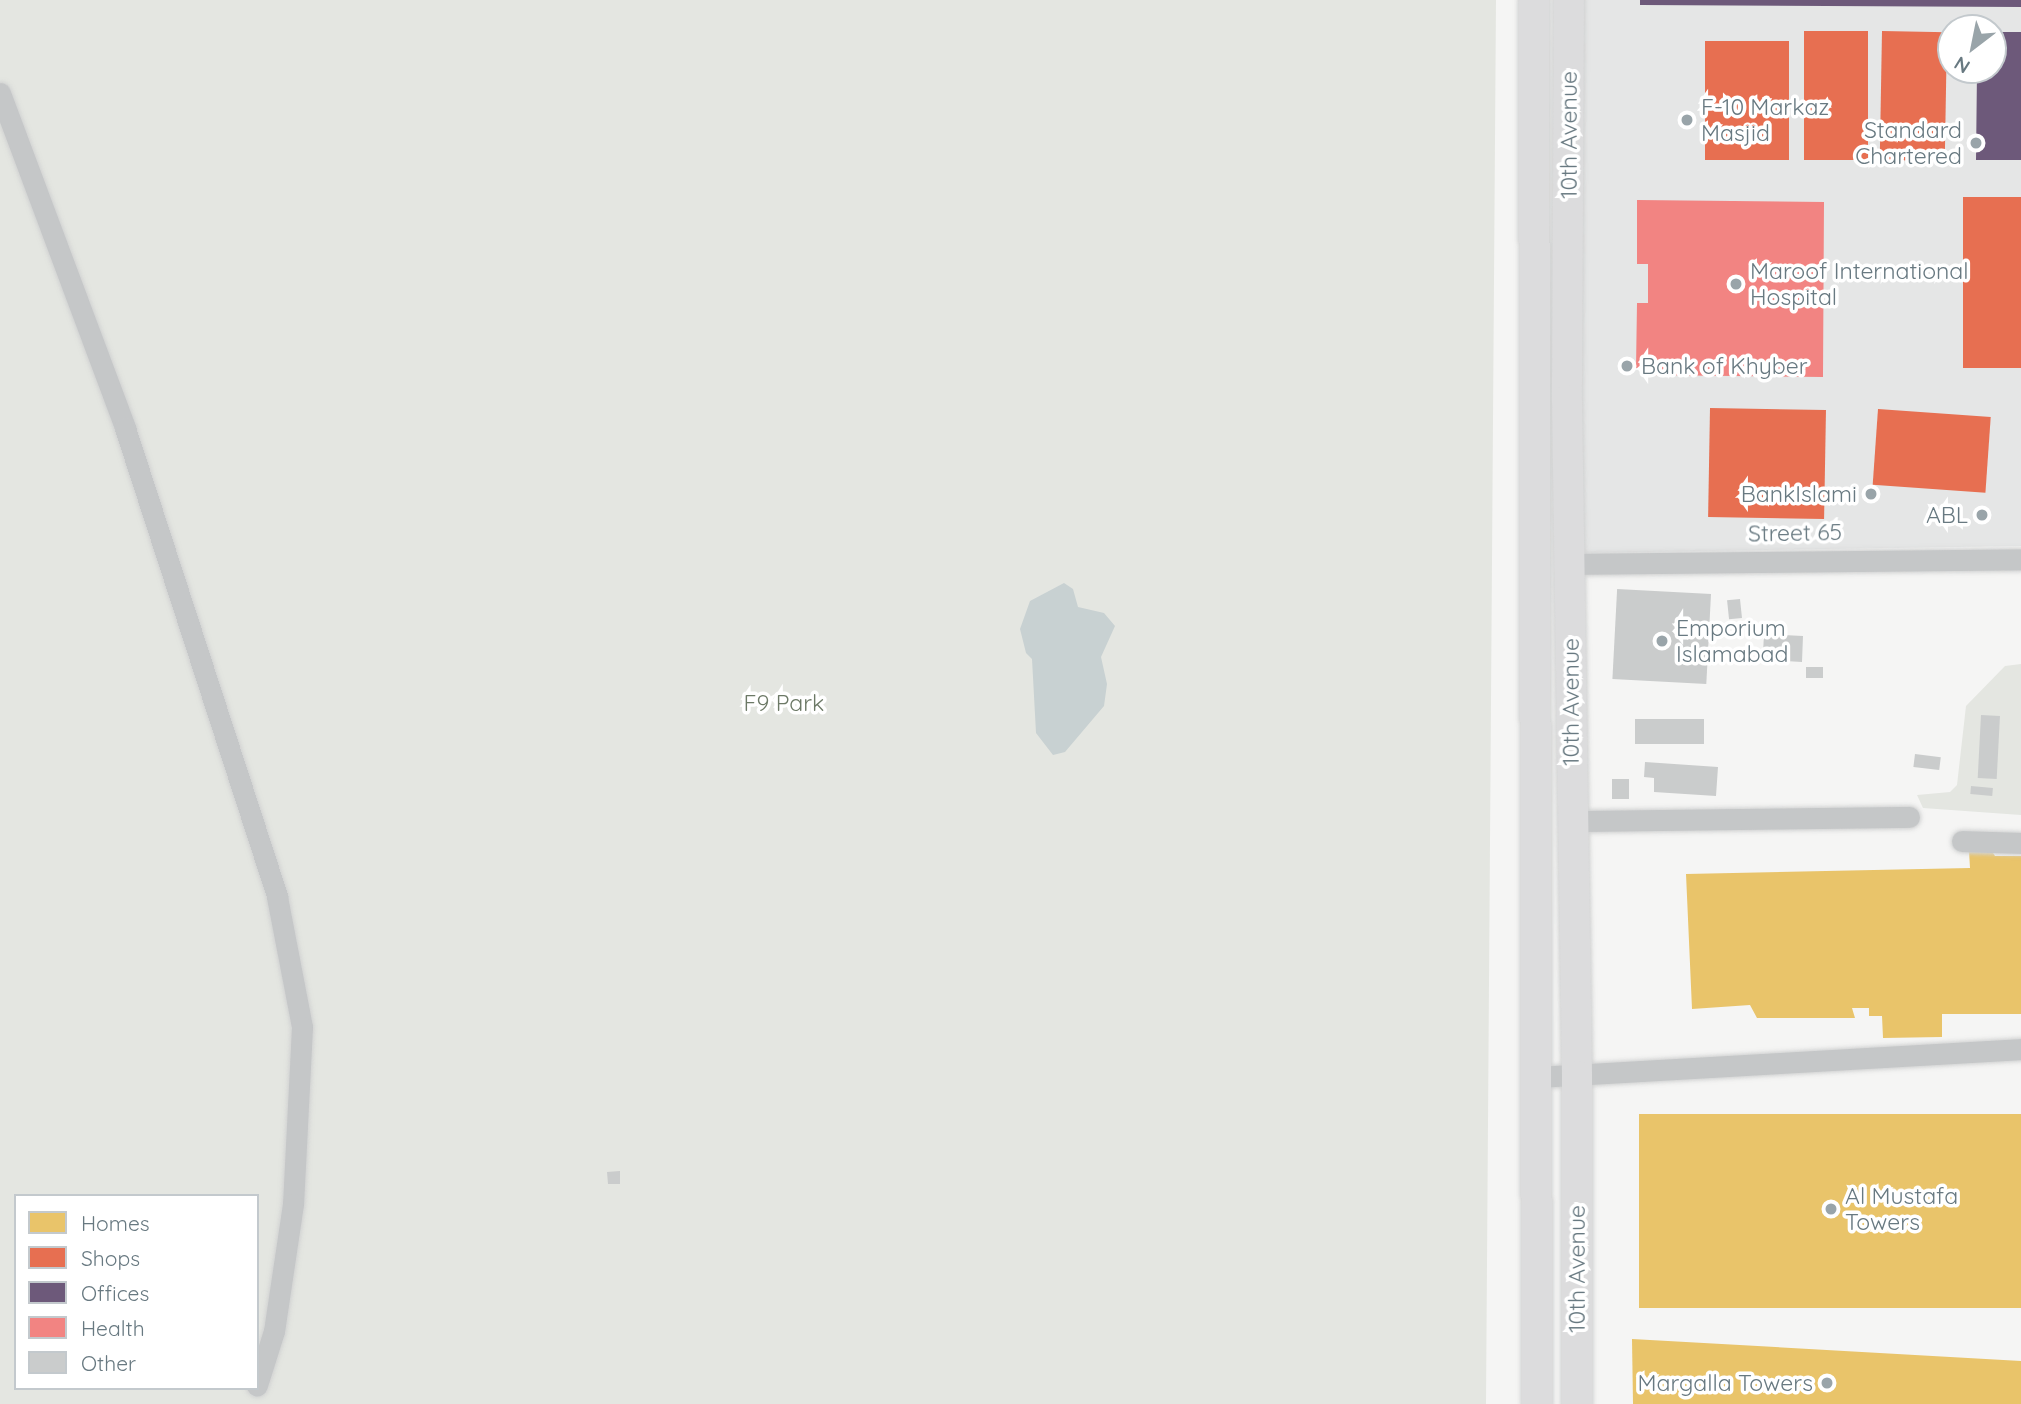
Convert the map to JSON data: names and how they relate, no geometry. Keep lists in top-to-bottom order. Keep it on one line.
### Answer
{"streets":{"main road":["10th Avenue"],"street":["Street 65"]},"crossings":[["10th Avenue","Street 65"]],"parks":["F9 Park"],"places":["F-10 Markaz Masjid","Standard Chartered","Maroof International Hospital","Bank of Khyber","BankIslami","ABL","Emporium Islamabad","Al Mustafa Towers","Margalla Towers"],"legend":["Homes","Shops","Offices","Health","Other"],"north":"bottom left"}
